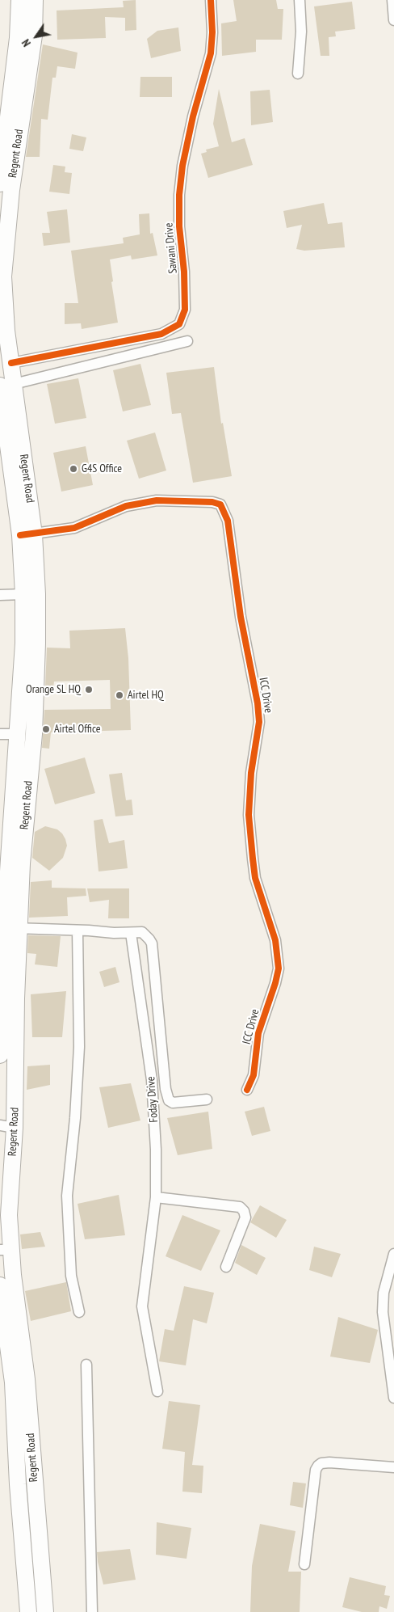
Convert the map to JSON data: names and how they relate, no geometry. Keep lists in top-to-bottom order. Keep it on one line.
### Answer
{"streets":{"main road":["Regent Road"],"street":["Sawani Drive","ICC Drive","Foday Drive"]},"crossings":[["Regent Road","Sawani Drive"],["Regent Road","ICC Drive"]],"places":["G4S Office","Orange SL HQ","Airtel HQ","Airtel Office"],"north":"bottom left"}
